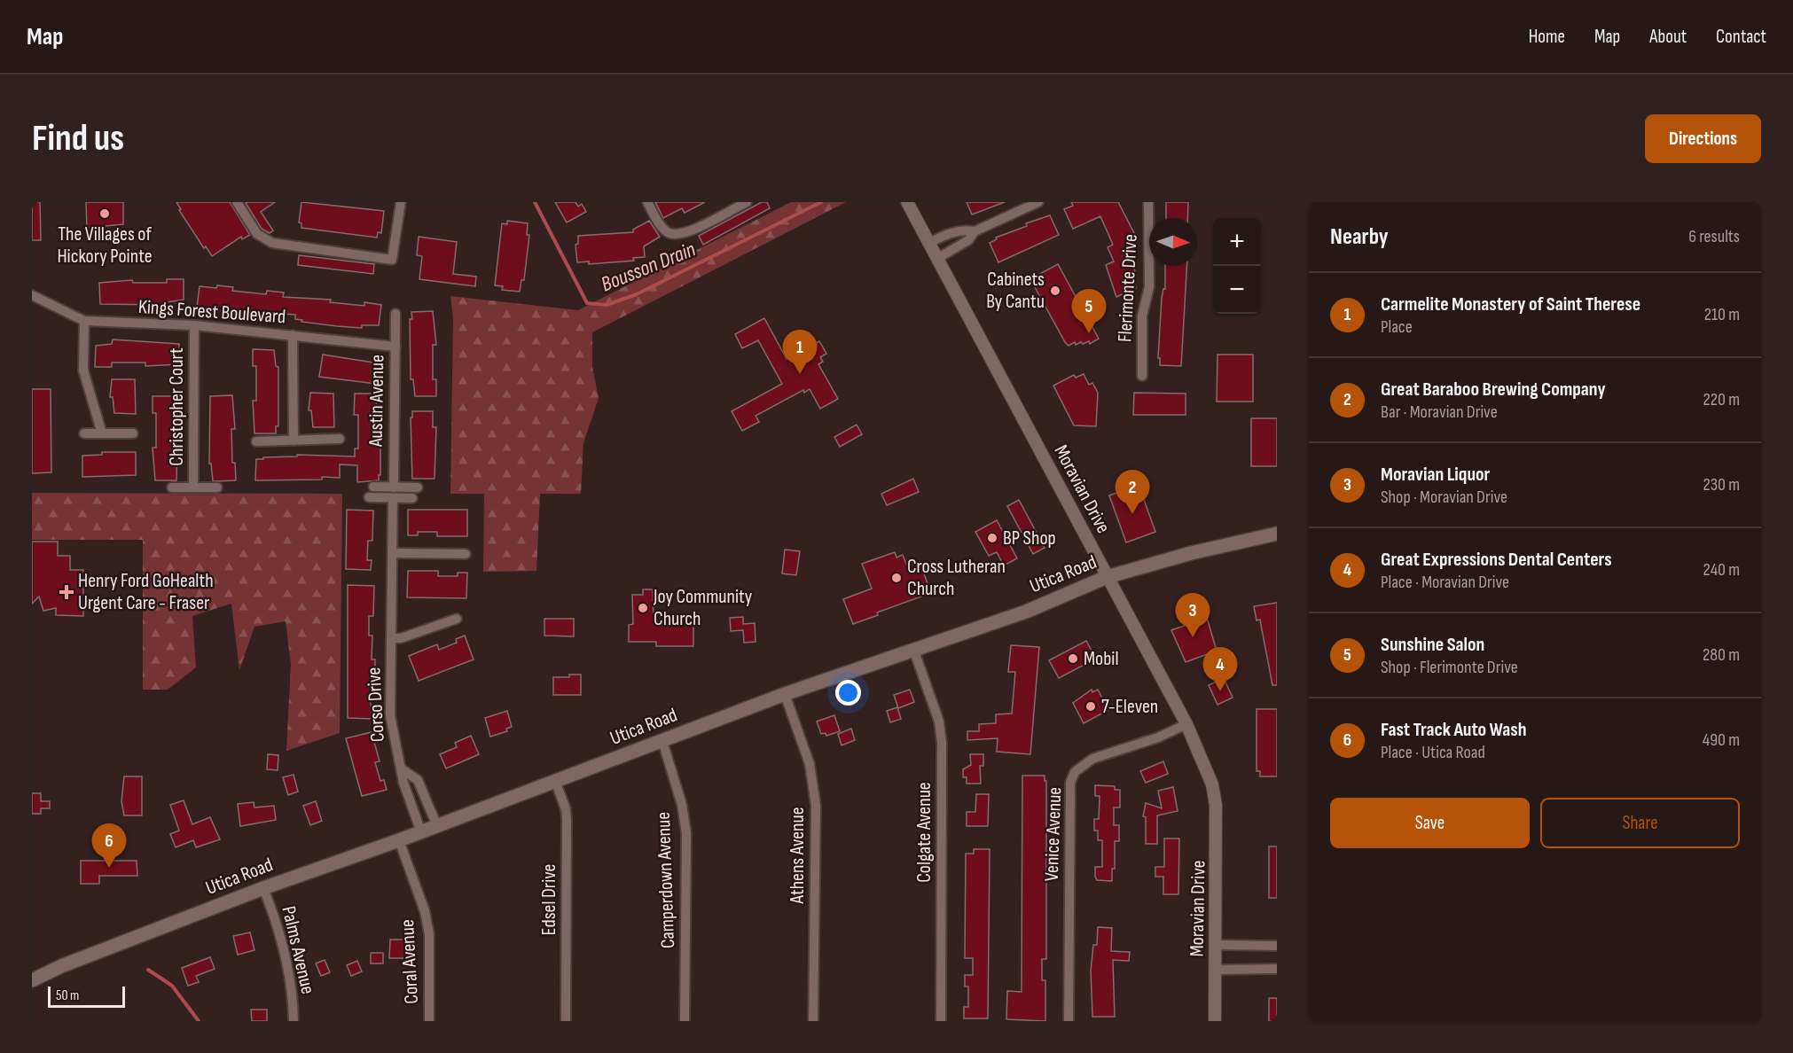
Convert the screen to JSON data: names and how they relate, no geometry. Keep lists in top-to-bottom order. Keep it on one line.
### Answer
{"streets":{"main road":["Utica Road"],"street":["Flerimonte Drive","Kings Forest Boulevard","Austin Avenue","Christopher Court","Moravian Drive","Corso Drive","Colgate Avenue","Venice Avenue","Athens Avenue","Camperdown Avenue","Edsel Drive","Palms Avenue","Coral Avenue"]},"crossings":[["Kings Forest Boulevard","Austin Avenue"],["Kings Forest Boulevard","Christopher Court"],["Moravian Drive","Utica Road"],["Moravian Drive","Venice Avenue"],["Utica Road","Corso Drive"],["Utica Road","Colgate Avenue"],["Utica Road","Athens Avenue"],["Utica Road","Camperdown Avenue"],["Utica Road","Edsel Drive"],["Utica Road","Palms Avenue"],["Utica Road","Coral Avenue"]],"water":["Bousson Drain"],"places":{"other":["The Villages of Hickory Pointe","Cabinets By Cantu","BP Shop","Cross Lutheran Church","Joy Community Church","Mobil","7-Eleven"],"health":["Henry Ford GoHealth Urgent Care - Fraser"]},"scale_bar":"50 m","north":"right","page":{"header":"Map","nav":["Home","Map","About","Contact"],"buttons":["Directions",["Save","Share"]],"title":"Find us","heading":["Nearby","6 results"],"map_buttons":["+","−"],"list":[{"mark":"1","name":"Carmelite Monastery of Saint Therese","note":"Place","value":"210 m"},{"mark":"2","name":"Great Baraboo Brewing Company","note":"Bar · Moravian Drive","value":"220 m"},{"mark":"3","name":"Moravian Liquor","note":"Shop · Moravian Drive","value":"230 m"},{"mark":"4","name":"Great Expressions Dental Centers","note":"Place · Moravian Drive","value":"240 m"},{"mark":"5","name":"Sunshine Salon","note":"Shop · Flerimonte Drive","value":"280 m"},{"mark":"6","name":"Fast Track Auto Wash","note":"Place · Utica Road","value":"490 m"}],"pins":["5","1","2","3","4","6"],"scale":"50 m"}}
